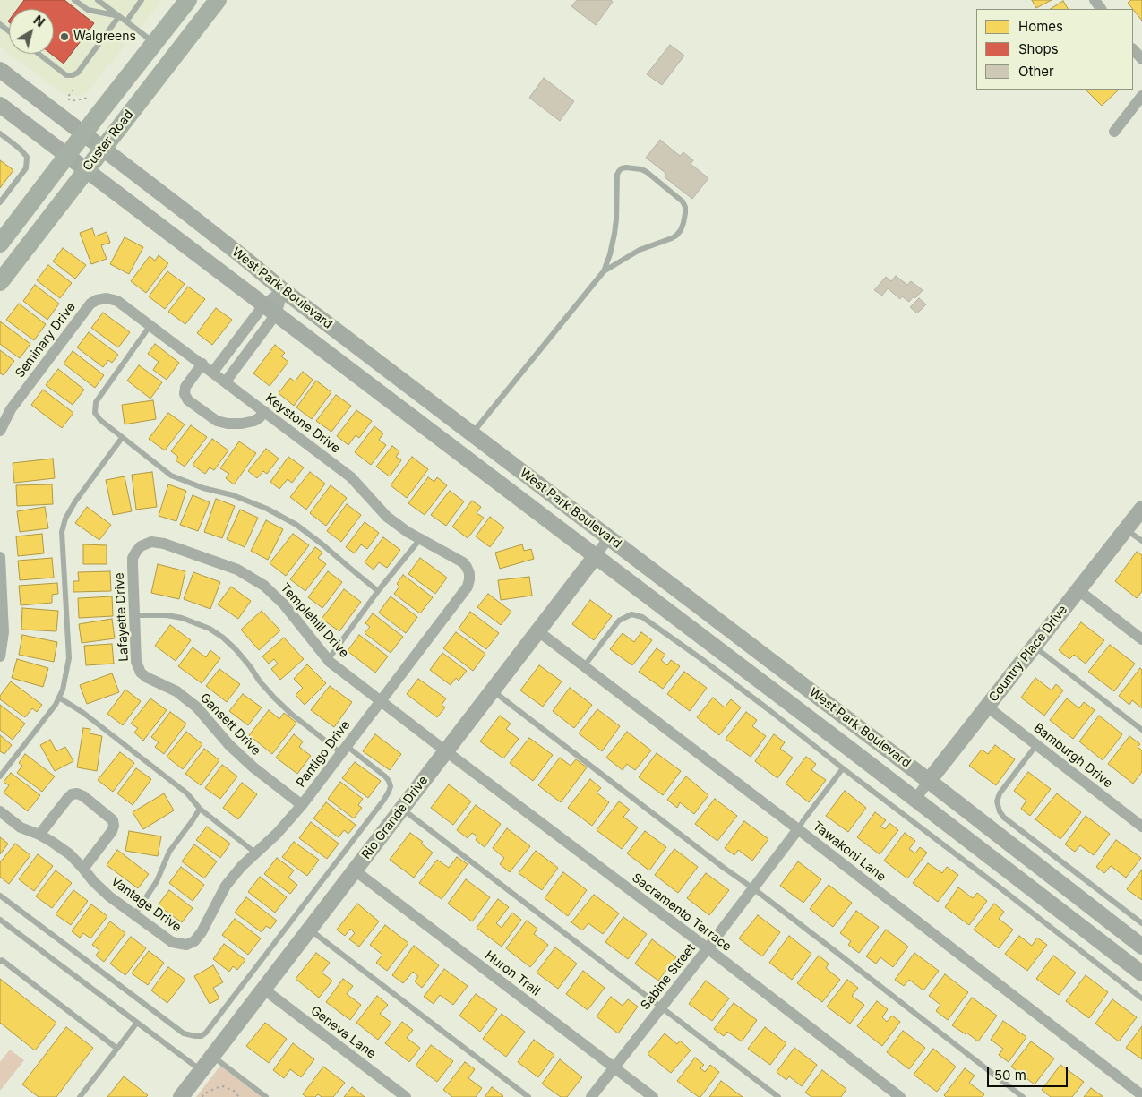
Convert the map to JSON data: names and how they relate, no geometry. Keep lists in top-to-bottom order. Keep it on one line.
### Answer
{"streets":{"main road":["Custer Road","West Park Boulevard","Country Place Drive","Rio Grande Drive"],"street":["Seminary Drive","Keystone Drive","Lafayette Drive","Templehill Drive","Gansett Drive","Pantigo Drive","Bamburgh Drive","Tawakoni Lane","Vantage Drive","Sacramento Terrace","Huron Trail","Sabine Street","Geneva Lane"]},"crossings":[["Custer Road","West Park Boulevard"],["West Park Boulevard","Country Place Drive"],["West Park Boulevard","Rio Grande Drive"],["Seminary Drive","Keystone Drive"],["Keystone Drive","Pantigo Drive"],["Lafayette Drive","Templehill Drive"],["Lafayette Drive","Gansett Drive"],["Templehill Drive","Pantigo Drive"],["Templehill Drive","Rio Grande Drive"],["Templehill Drive","Sacramento Terrace"],["Country Place Drive","Bamburgh Drive"],["Gansett Drive","Pantigo Drive"],["Pantigo Drive","Vantage Drive"],["Rio Grande Drive","Tawakoni Lane"],["Rio Grande Drive","Sacramento Terrace"],["Rio Grande Drive","Huron Trail"],["Rio Grande Drive","Geneva Lane"],["Tawakoni Lane","Sabine Street"],["Sacramento Terrace","Sabine Street"],["Huron Trail","Sabine Street"]],"places":["Walgreens"],"legend":["Homes","Shops","Other"],"scale_bar":"50 m","north":"top right"}
